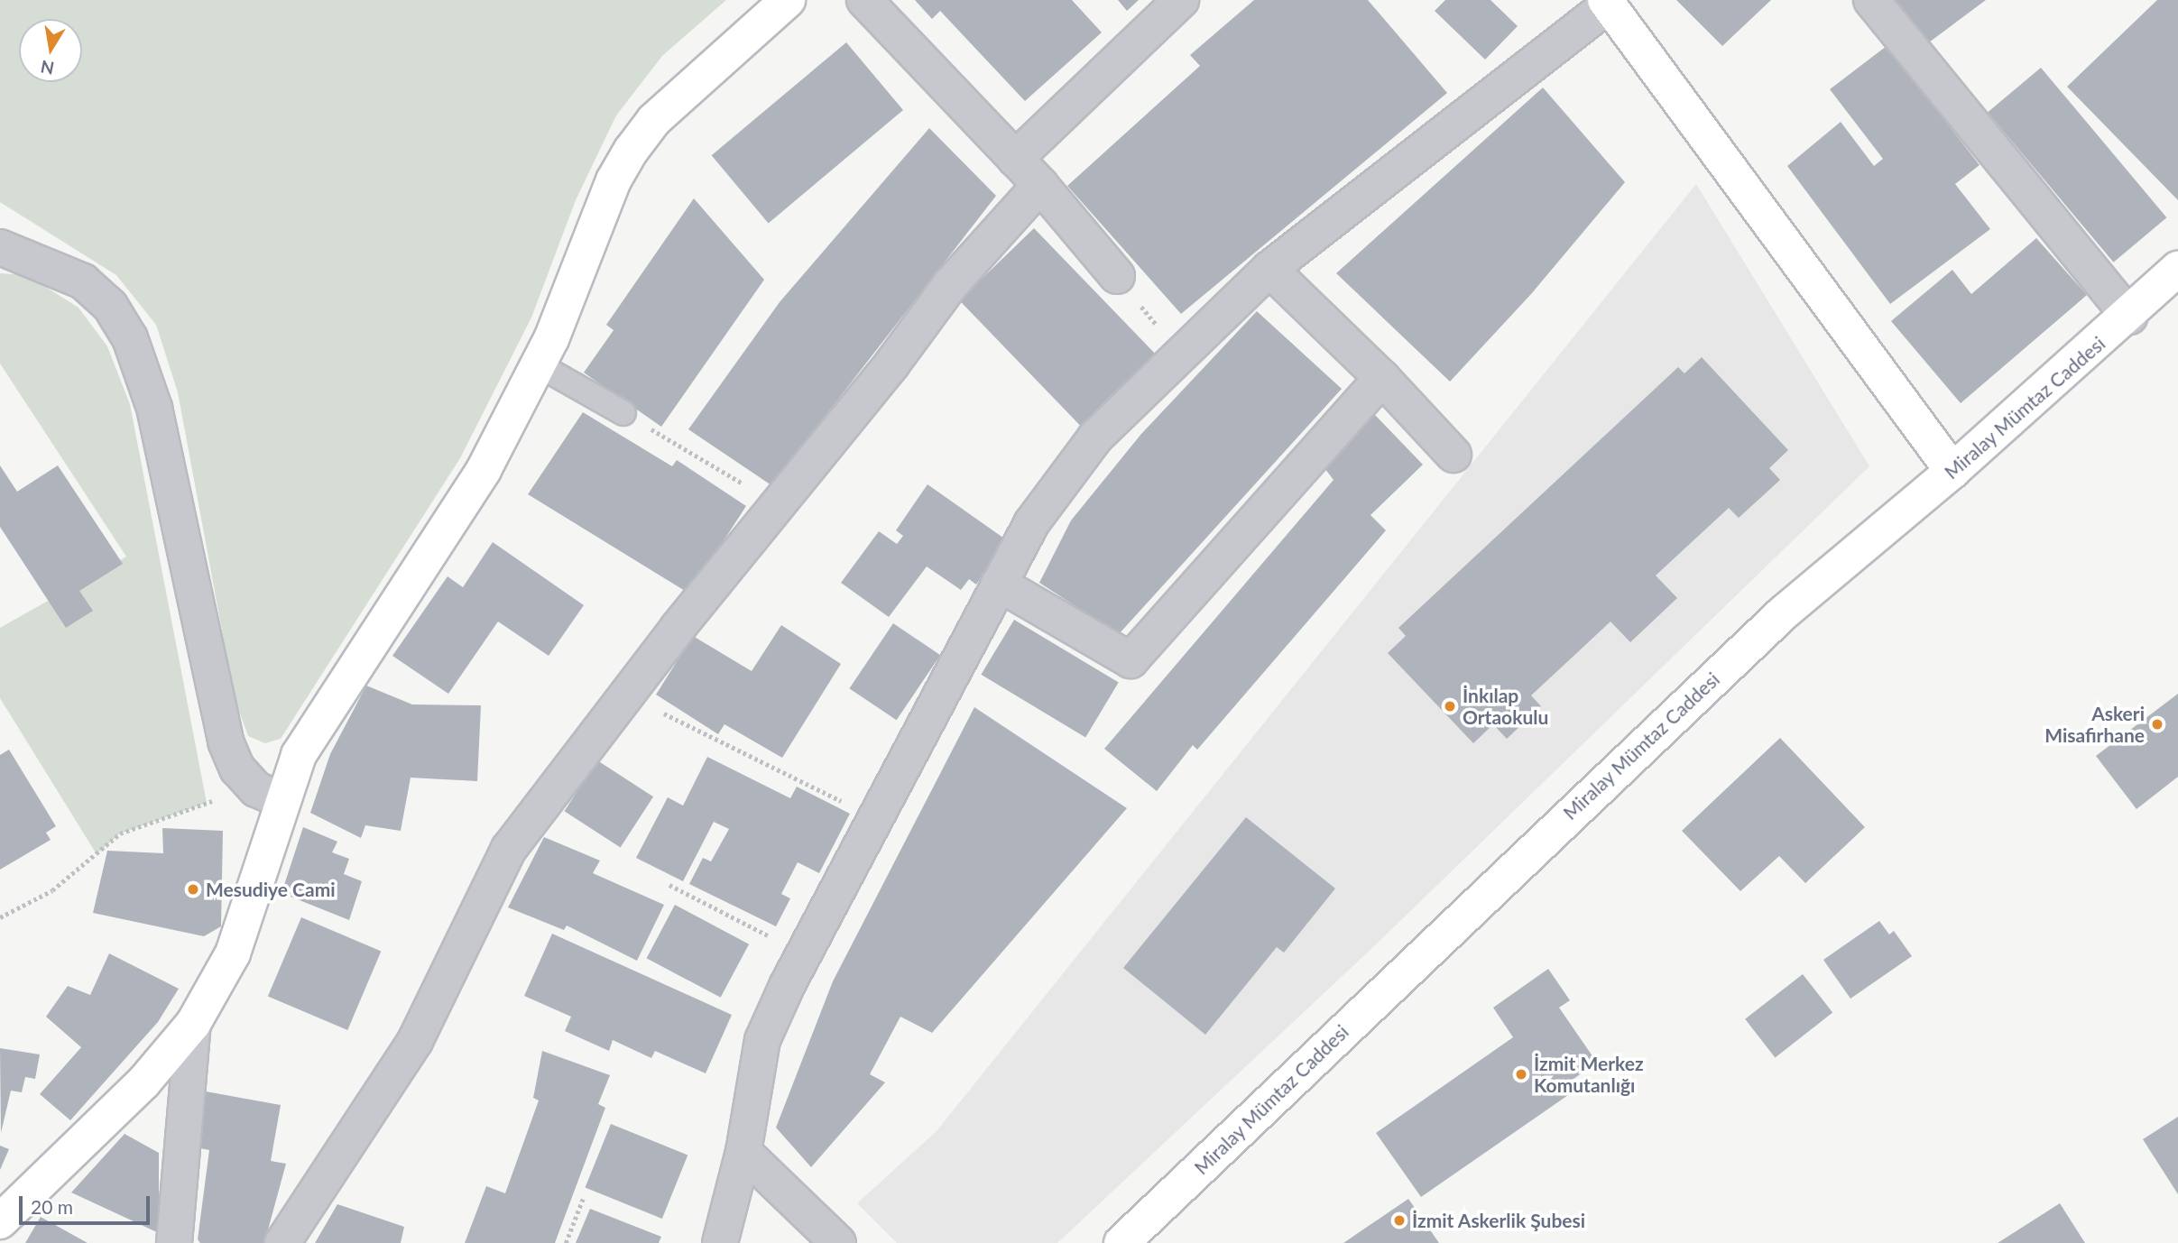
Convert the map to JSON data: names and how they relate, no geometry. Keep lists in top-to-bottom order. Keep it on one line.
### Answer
{"streets":{"main road":["Miralay Mümtaz Caddesi"]},"places":["İnkılap Ortaokulu","Askeri Misafirhane","Mesudiye Cami","İzmit Merkez Komutanlığı","İzmit Askerlik Şubesi"],"scale_bar":"20 m","north":"bottom"}
